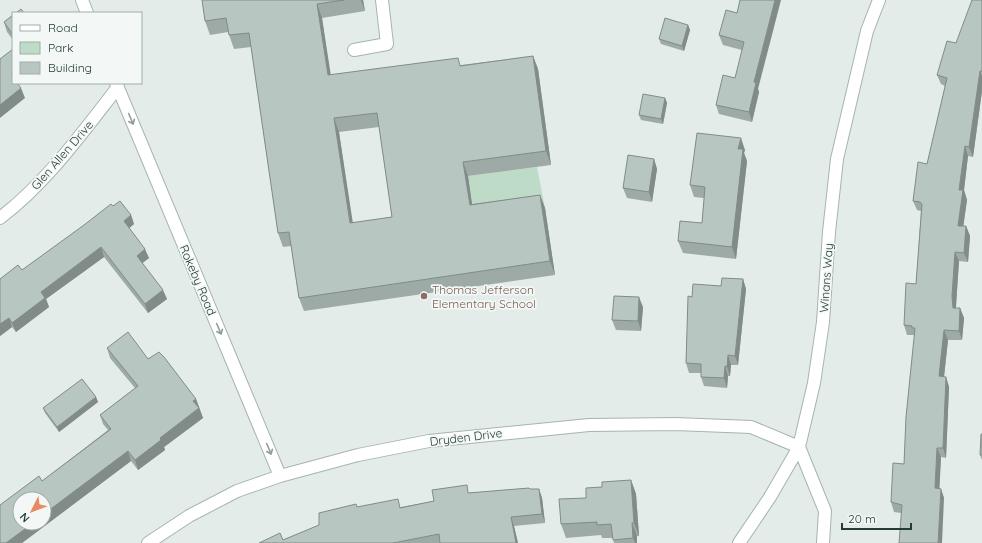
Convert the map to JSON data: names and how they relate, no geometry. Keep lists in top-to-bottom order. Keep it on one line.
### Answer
{"streets":{"street":["Glen Allen Drive","Winans Way","Rokeby Road","Dryden Drive"]},"crossings":[["Glen Allen Drive","Rokeby Road"],["Winans Way","Dryden Drive"],["Rokeby Road","Dryden Drive"]],"one_way":["Rokeby Road"],"places":["Thomas Jefferson Elementary School"],"legend":["Road","Park","Building"],"scale_bar":"20 m","north":"bottom left"}
